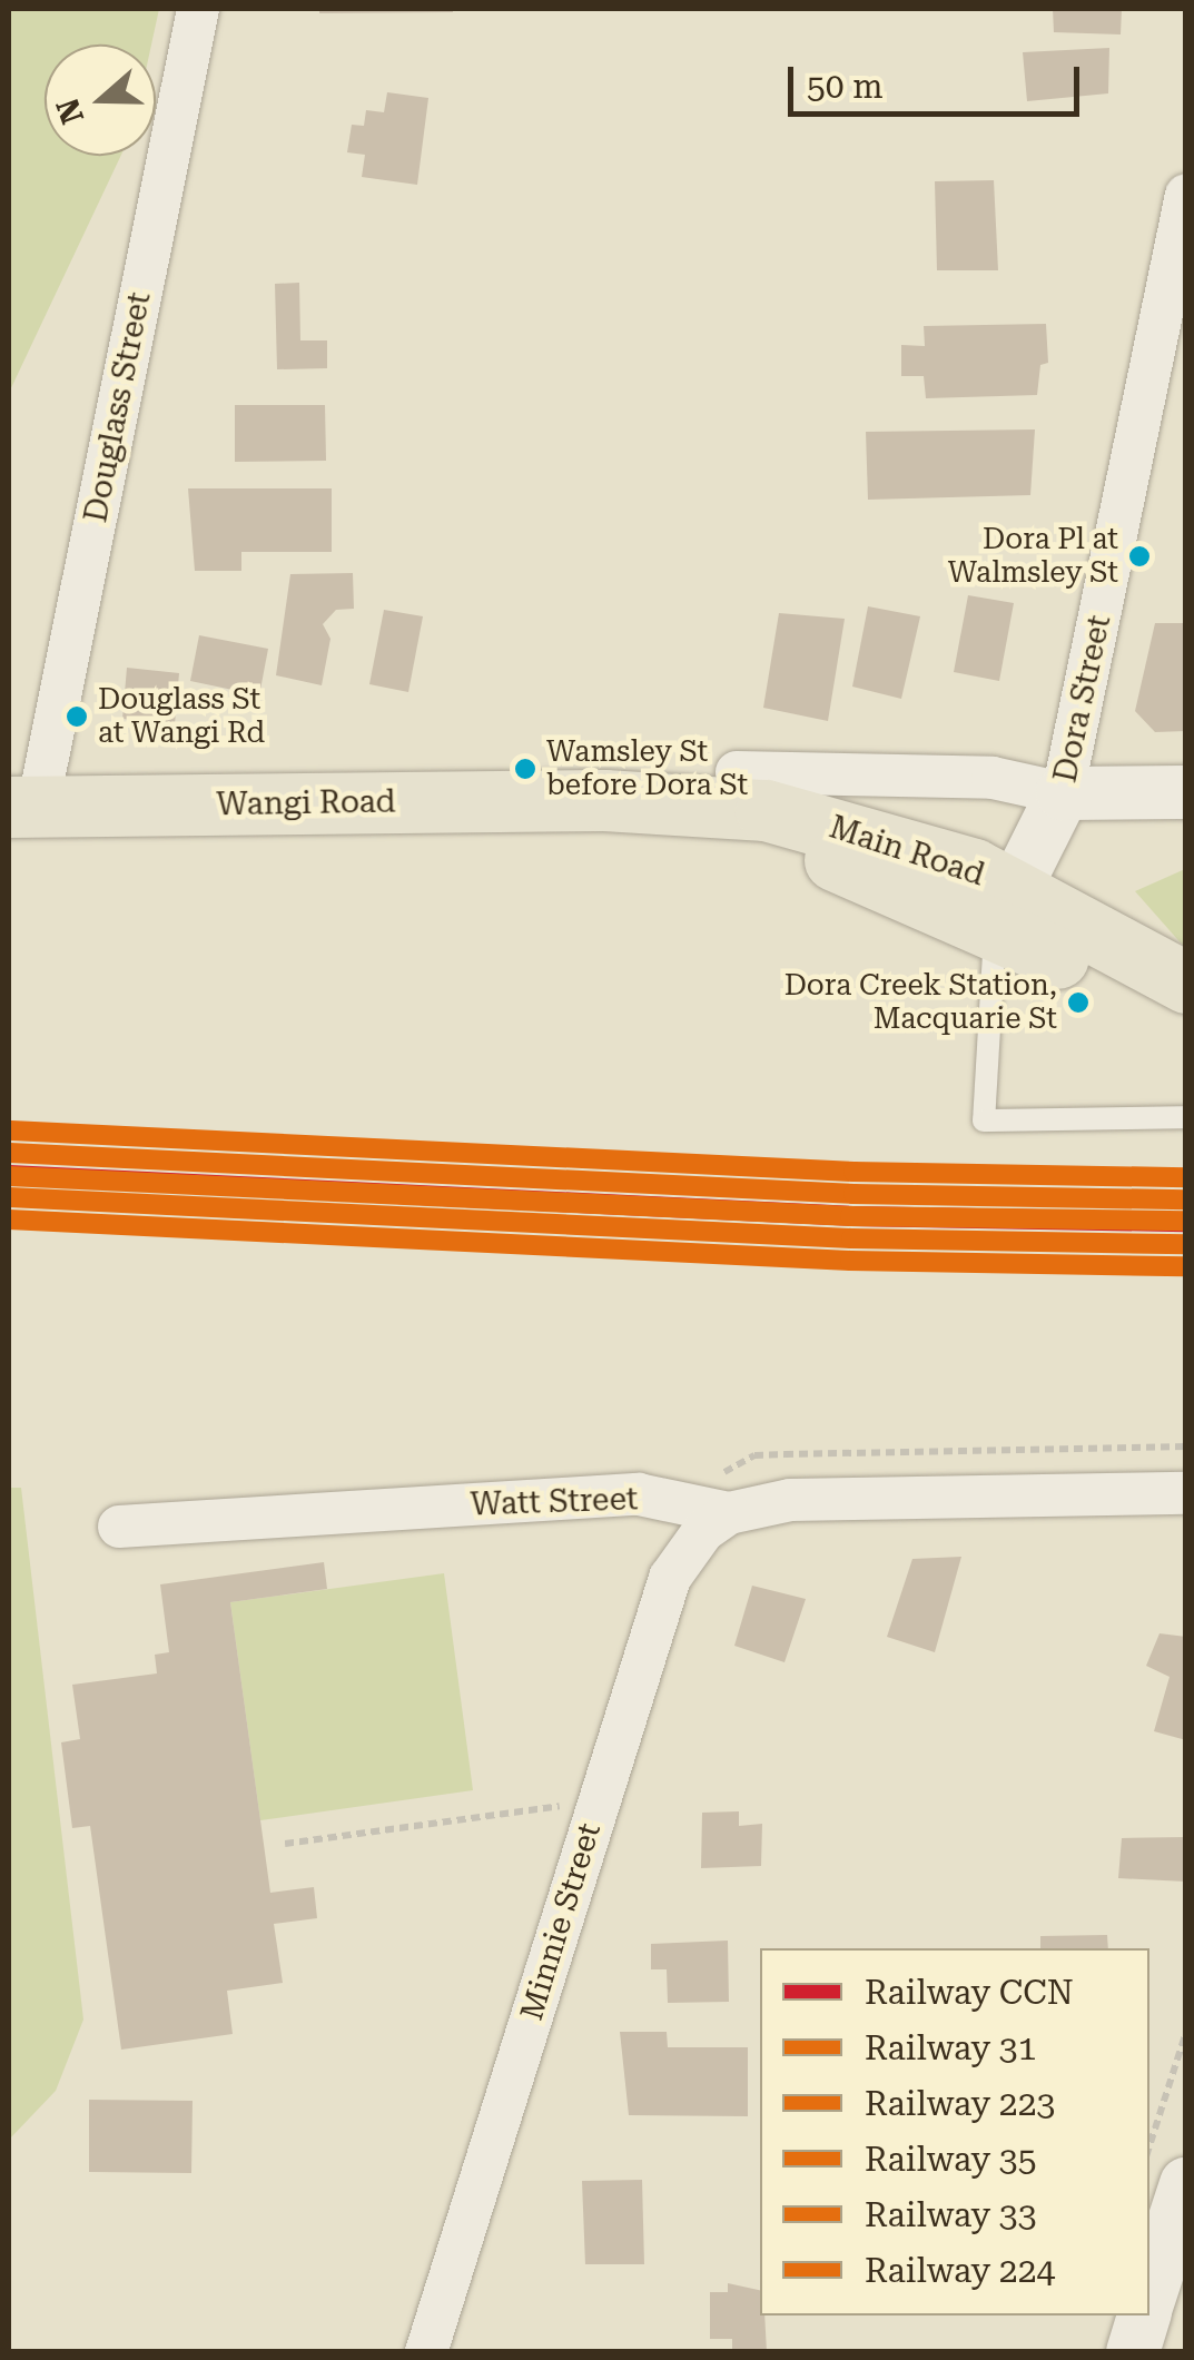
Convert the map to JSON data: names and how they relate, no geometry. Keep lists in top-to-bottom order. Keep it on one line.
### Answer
{"streets":{"main road":["Wangi Road","Main Road"],"street":["Douglass Street","Dora Street","Watt Street","Minnie Street"]},"crossings":[["Douglass Street","Wangi Road"],["Dora Street","Wangi Road"],["Dora Street","Main Road"],["Wangi Road","Main Road"],["Watt Street","Minnie Street"]],"places":["Dora Pl at Walmsley St","Douglass St at Wangi Rd","Wamsley St before Dora St","Dora Creek Station, Macquarie St"],"lines":["rail line 33","rail line 223","rail line CCN","rail line 224","rail line 31","rail line 35"],"legend":["Railway CCN","Railway 31","Railway 223","Railway 35","Railway 33","Railway 224"],"scale_bar":"50 m","north":"left"}
